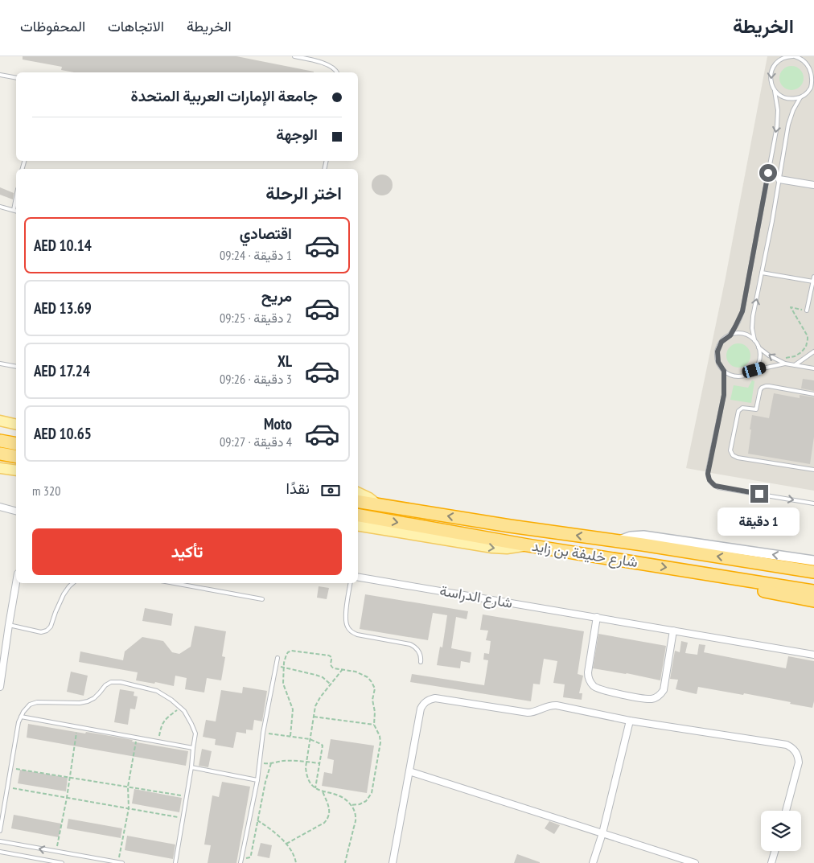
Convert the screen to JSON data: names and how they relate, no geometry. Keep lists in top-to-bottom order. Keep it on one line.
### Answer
{"streets":{"highway":["شارع خليفة بن زايد"],"street":["شارع الدراسة"]},"page":{"header":"الخريطة","nav":["الخريطة","الاتجاهات","المحفوظات"],"banner":["جامعة الإمارات العربية المتحدة","الوجهة"],"heading":"اختر الرحلة","list":[{"name":"اقتصادي","note":"1 دقيقة · 09:24","value":"AED 10.14"},{"name":"مريح","note":"2 دقيقة · 09:25","value":"AED 13.69"},{"name":"XL","note":"3 دقيقة · 09:26","value":"AED 17.24"},{"name":"Moto","note":"4 دقيقة · 09:27","value":"AED 10.65"}],"pay":["نقدًا","320 m"],"bubble":"1 دقيقة","buttons":"تأكيد"}}
